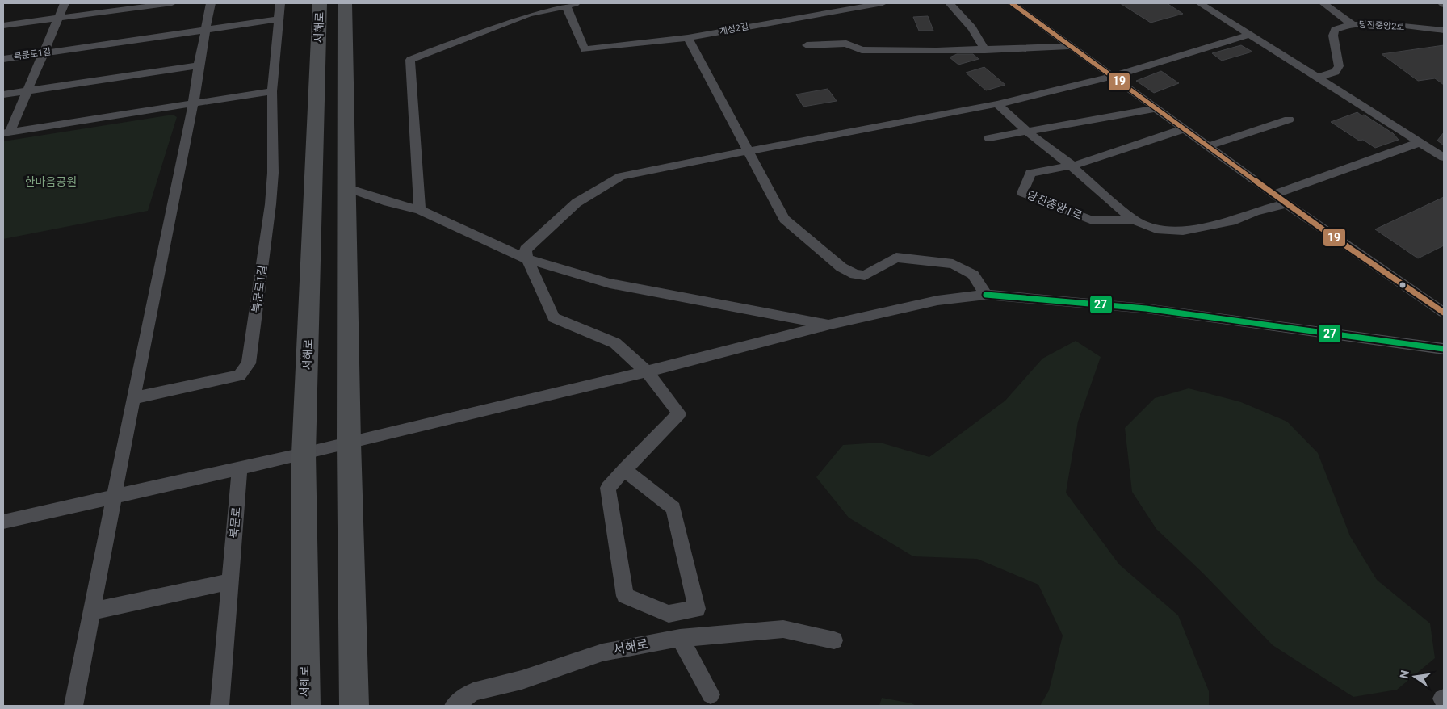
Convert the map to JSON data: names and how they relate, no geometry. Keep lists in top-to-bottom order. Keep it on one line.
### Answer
{"streets":{"main road":["서해로"],"street":["당진중앙2로","계성2길","북문로1길","당진중앙1로","북문로"]},"parks":["한마음공원"],"lines":["transit line 19","transit line 27"],"north":"left"}
